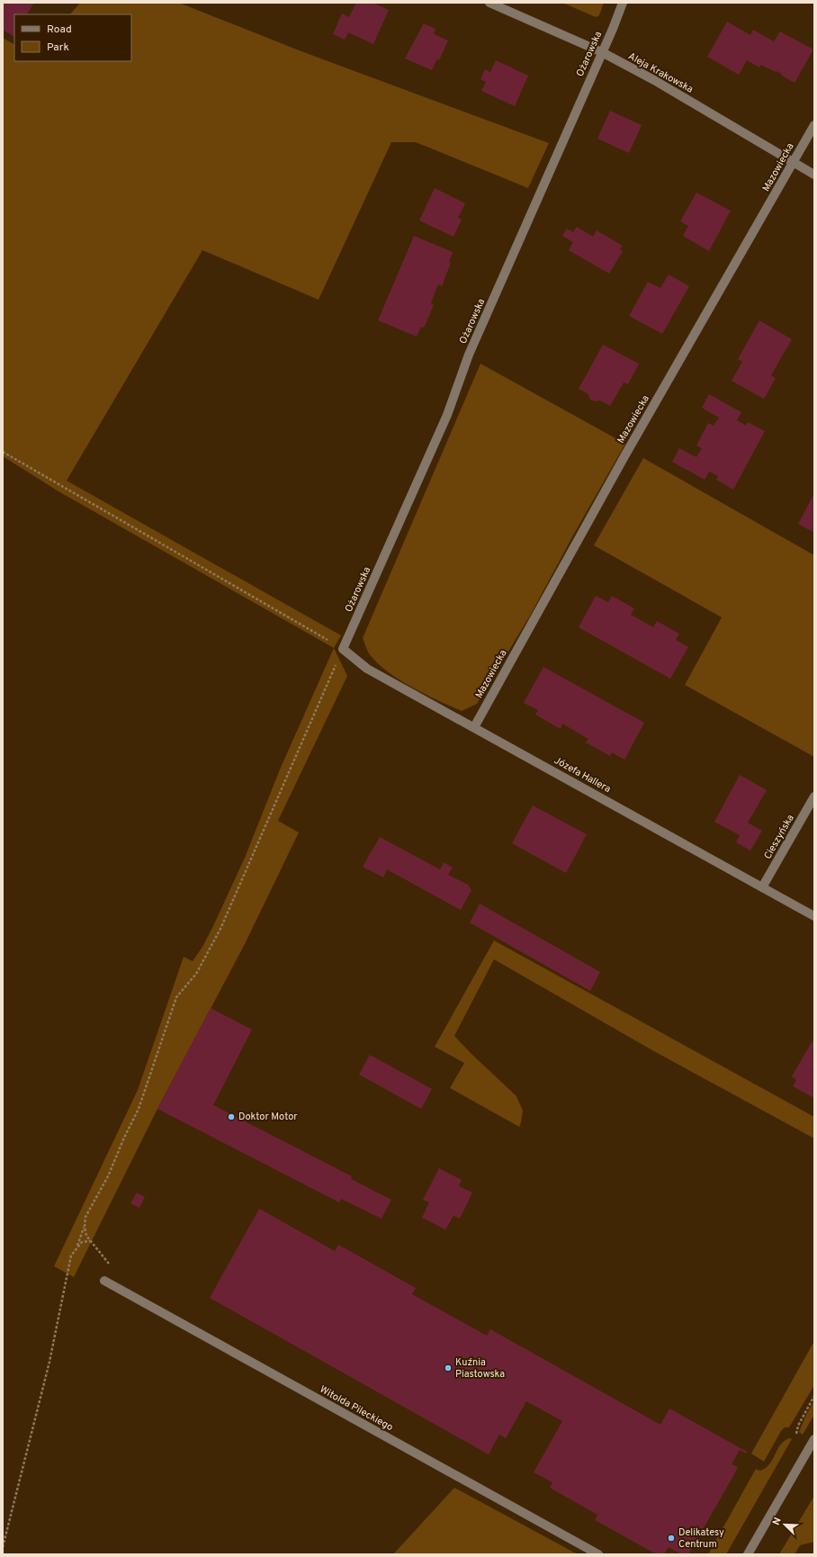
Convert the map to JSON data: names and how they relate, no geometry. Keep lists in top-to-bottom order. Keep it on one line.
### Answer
{"streets":{"street":["Ożarowska","Aleja Krakowska","Mazowiecka","Józefa Hallera","Cieszyńska","Witolda Pileckiego"]},"crossings":[["Ożarowska","Aleja Krakowska"],["Ożarowska","Józefa Hallera"],["Aleja Krakowska","Mazowiecka"],["Mazowiecka","Józefa Hallera"],["Józefa Hallera","Cieszyńska"]],"places":["Doktor Motor","Kuźnia Piastowska","Delikatesy Centrum"],"legend":["Road","Park"],"north":"top left"}
